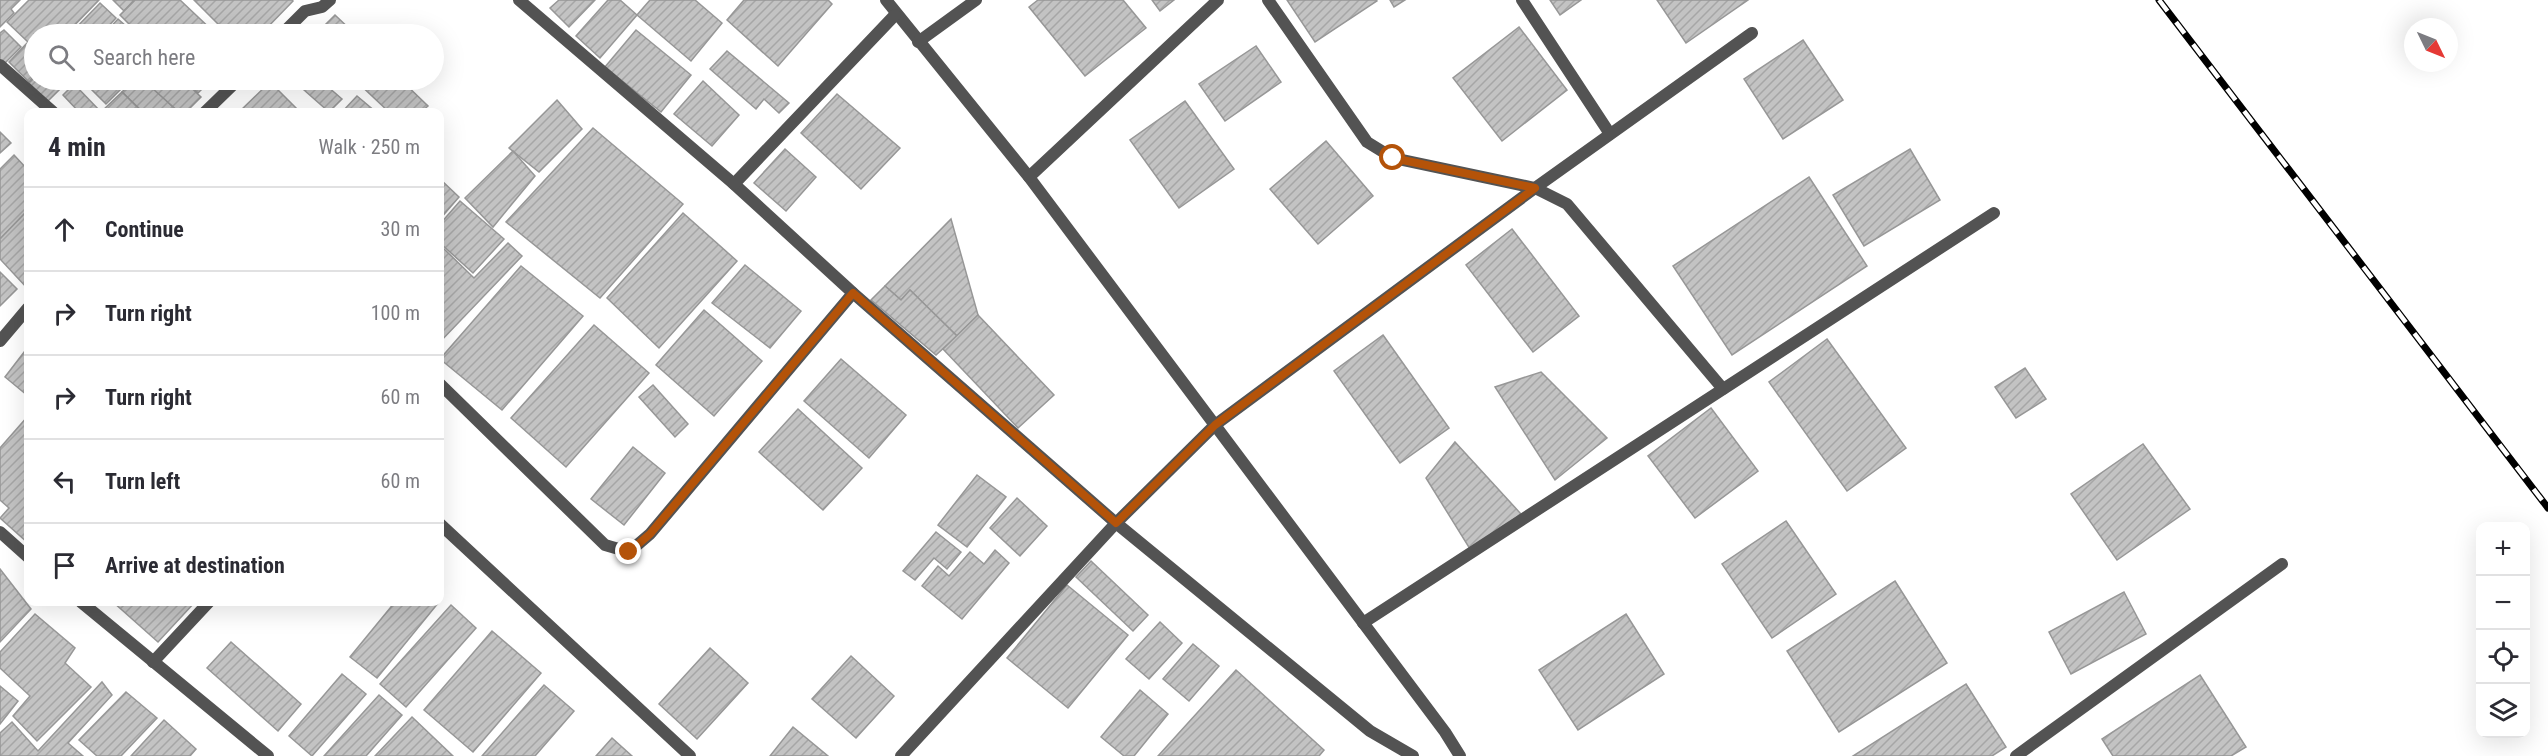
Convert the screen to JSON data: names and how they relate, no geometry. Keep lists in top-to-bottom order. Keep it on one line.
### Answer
{"north":"bottom right","page":{"search":"Search here","heading":["4 min","Walk · 250 m"],"list":[["Continue","30 m"],["Turn right","100 m"],["Turn right","60 m"],["Turn left","60 m"],"Arrive at destination"],"map_buttons":["+","−"]}}
